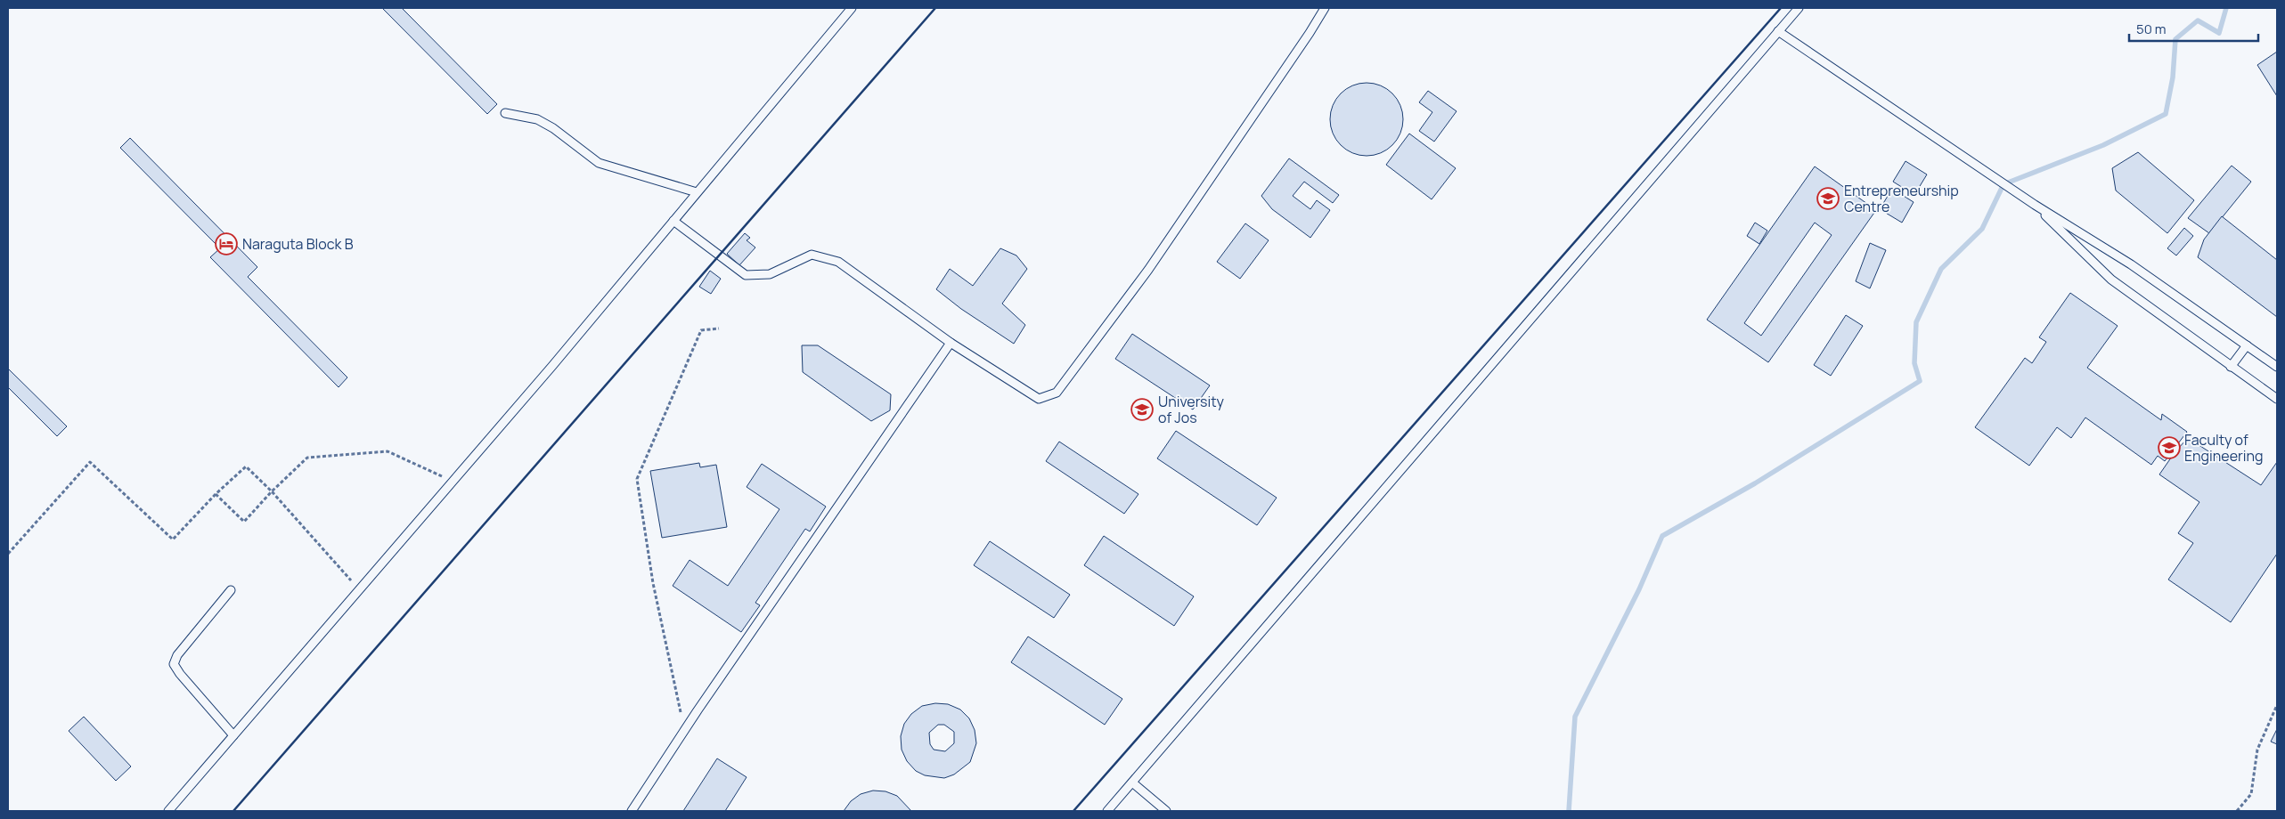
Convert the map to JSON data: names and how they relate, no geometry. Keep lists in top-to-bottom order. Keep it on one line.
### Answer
{"places":{"school or university":["Entrepreneurship Centre","University of Jos","Faculty of Engineering"],"hotel":["Naraguta Block B"]},"scale_bar":"50 m"}
